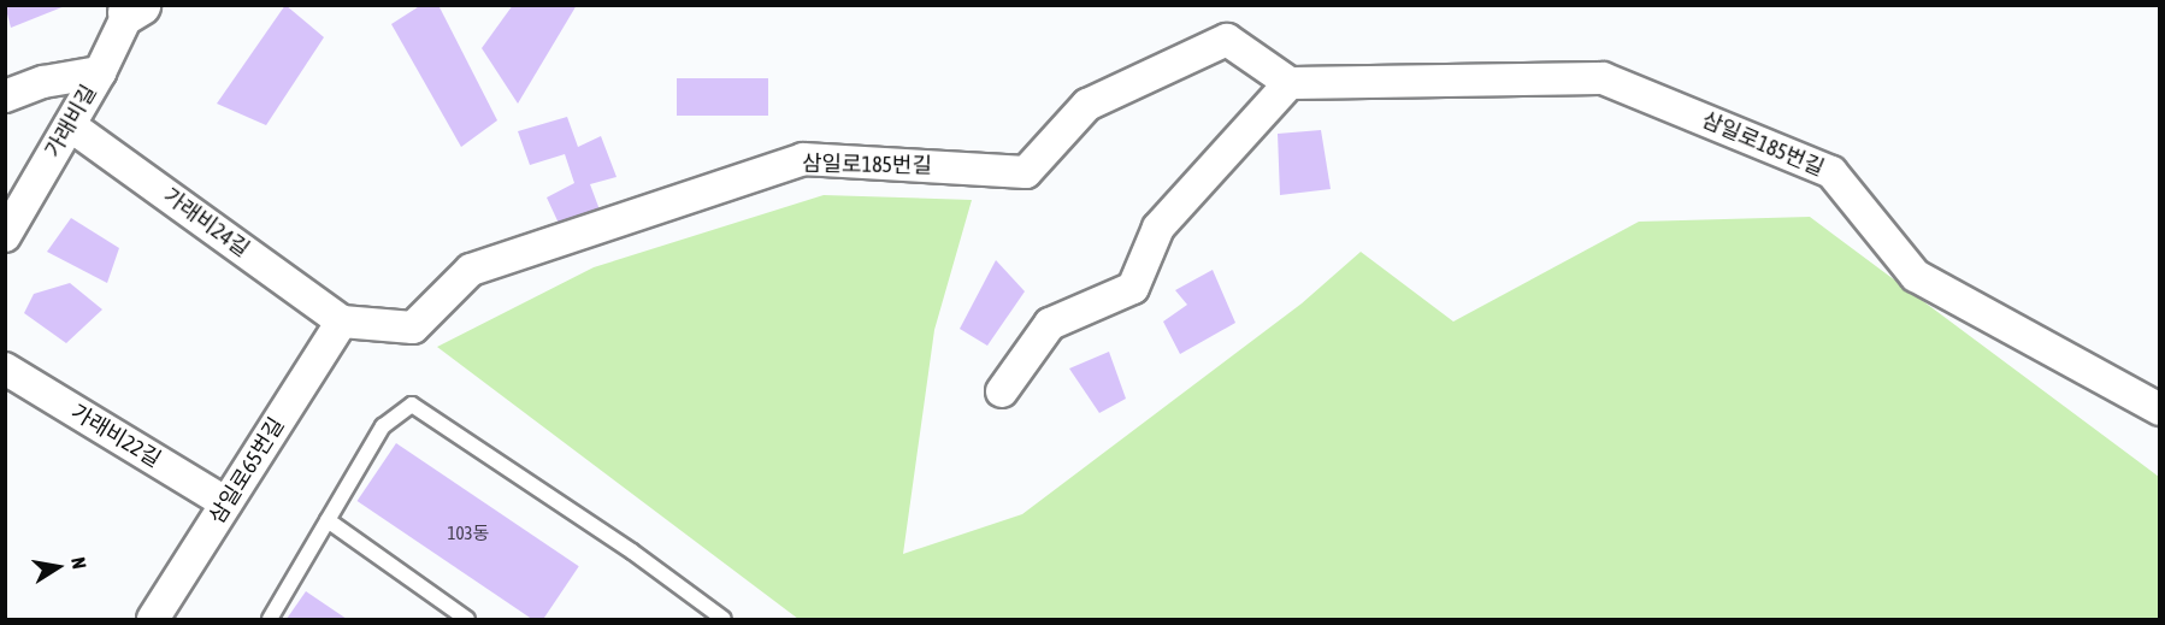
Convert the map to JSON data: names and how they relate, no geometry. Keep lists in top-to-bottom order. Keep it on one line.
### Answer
{"streets":{"street":["가래비길","삼일로185번길","가래비24길","가래비22길","삼일로65번길"]},"crossings":[["가래비길","가래비24길"],["삼일로185번길","가래비24길"],["삼일로185번길","삼일로65번길"],["가래비24길","삼일로65번길"],["가래비22길","삼일로65번길"]],"house_numbers":["103동"],"north":"right"}
